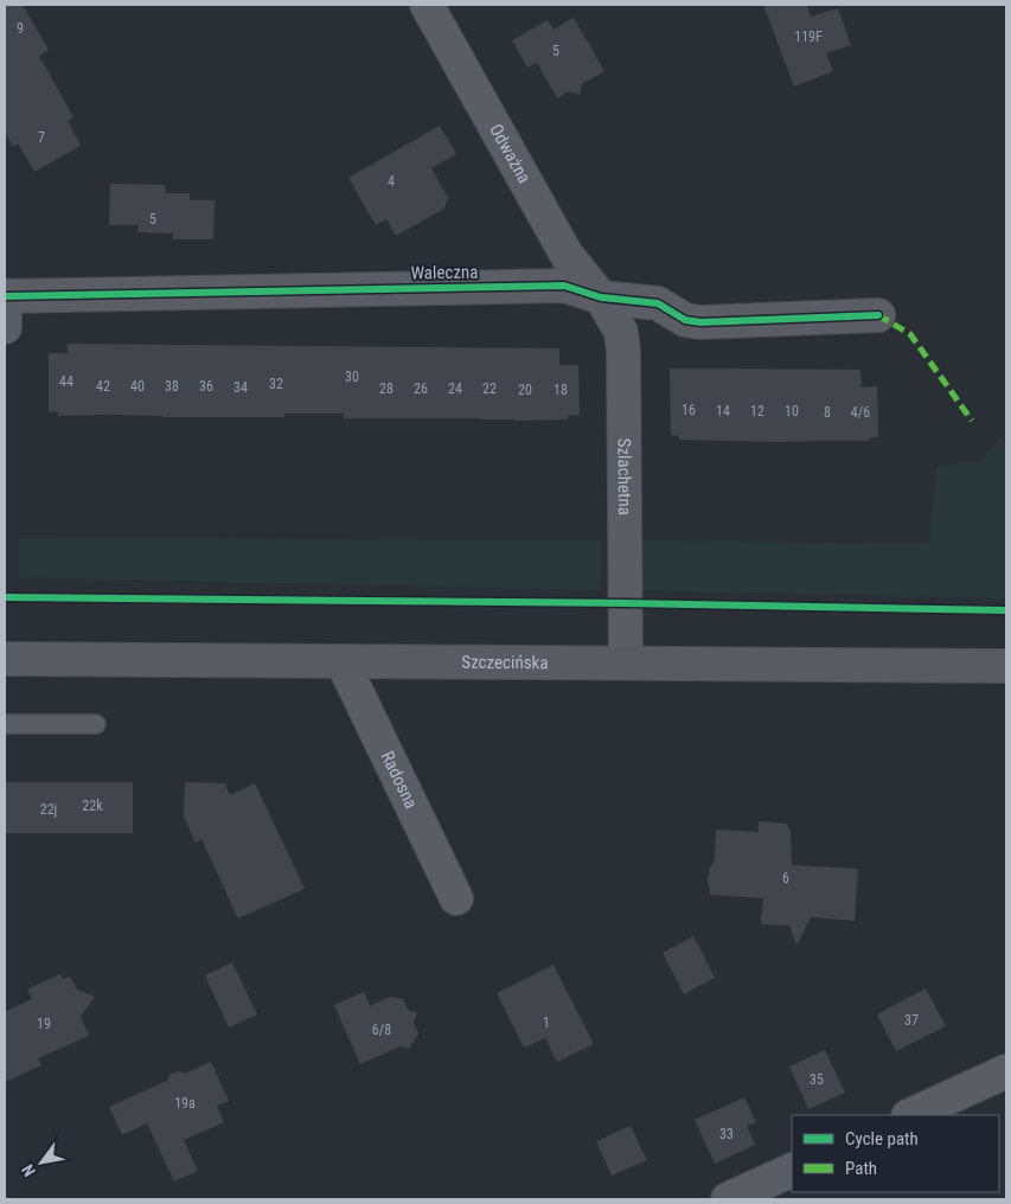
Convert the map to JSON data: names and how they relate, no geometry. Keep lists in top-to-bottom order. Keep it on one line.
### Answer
{"streets":{"main road":["Szczecińska"],"street":["Odważna","Waleczna","Szlachetna","Radosna"]},"crossings":[["Odważna","Waleczna"],["Odważna","Szlachetna"],["Waleczna","Szlachetna"],["Szlachetna","Szczecińska"],["Szczecińska","Radosna"]],"house_numbers":["9","119F","5","7","4","5","30","44","32","42","40","38","36","34","28","26","24","22","20","18","16","14","12","10","8","4/6","22k","22j","6","37","1","19","6/8","35","19a","33"],"legend":["Cycle path","Path"],"north":"bottom left"}
